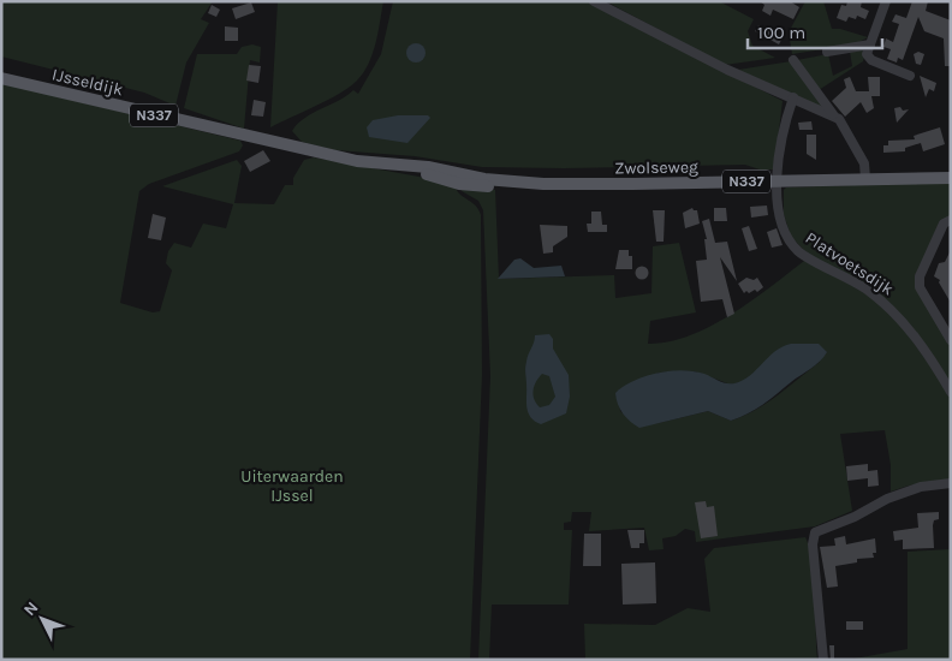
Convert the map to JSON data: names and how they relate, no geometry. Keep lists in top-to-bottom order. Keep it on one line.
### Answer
{"streets":{"main road":["IJsseldijk","N337","Zwolseweg"],"street":["Platvoetsdijk"]},"crossings":[["IJsseldijk","Zwolseweg"],["Zwolseweg","Platvoetsdijk"]],"parks":["Uiterwaarden IJssel"],"scale_bar":"100 m","north":"top left"}
